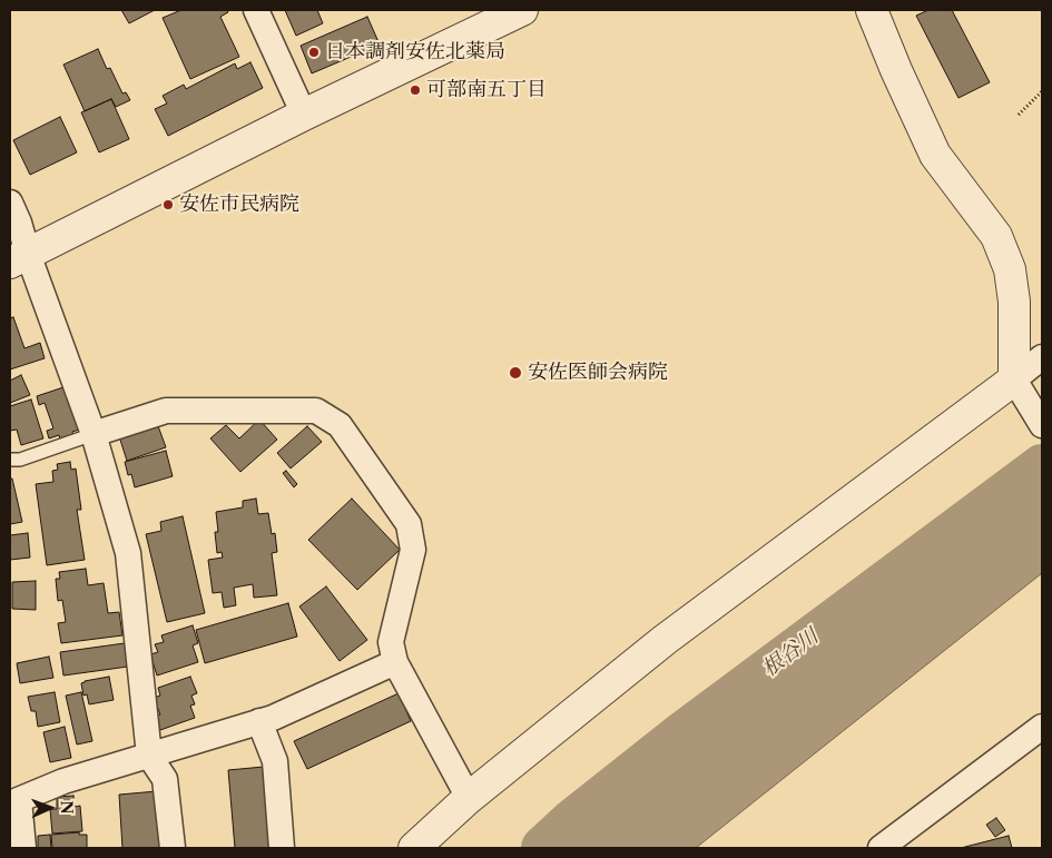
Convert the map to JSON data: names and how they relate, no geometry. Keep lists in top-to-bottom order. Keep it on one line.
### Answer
{"water":["根谷川"],"places":["日本調剤安佐北薬局","可部南五丁目","安佐市民病院","安佐医師会病院"],"north":"right"}
